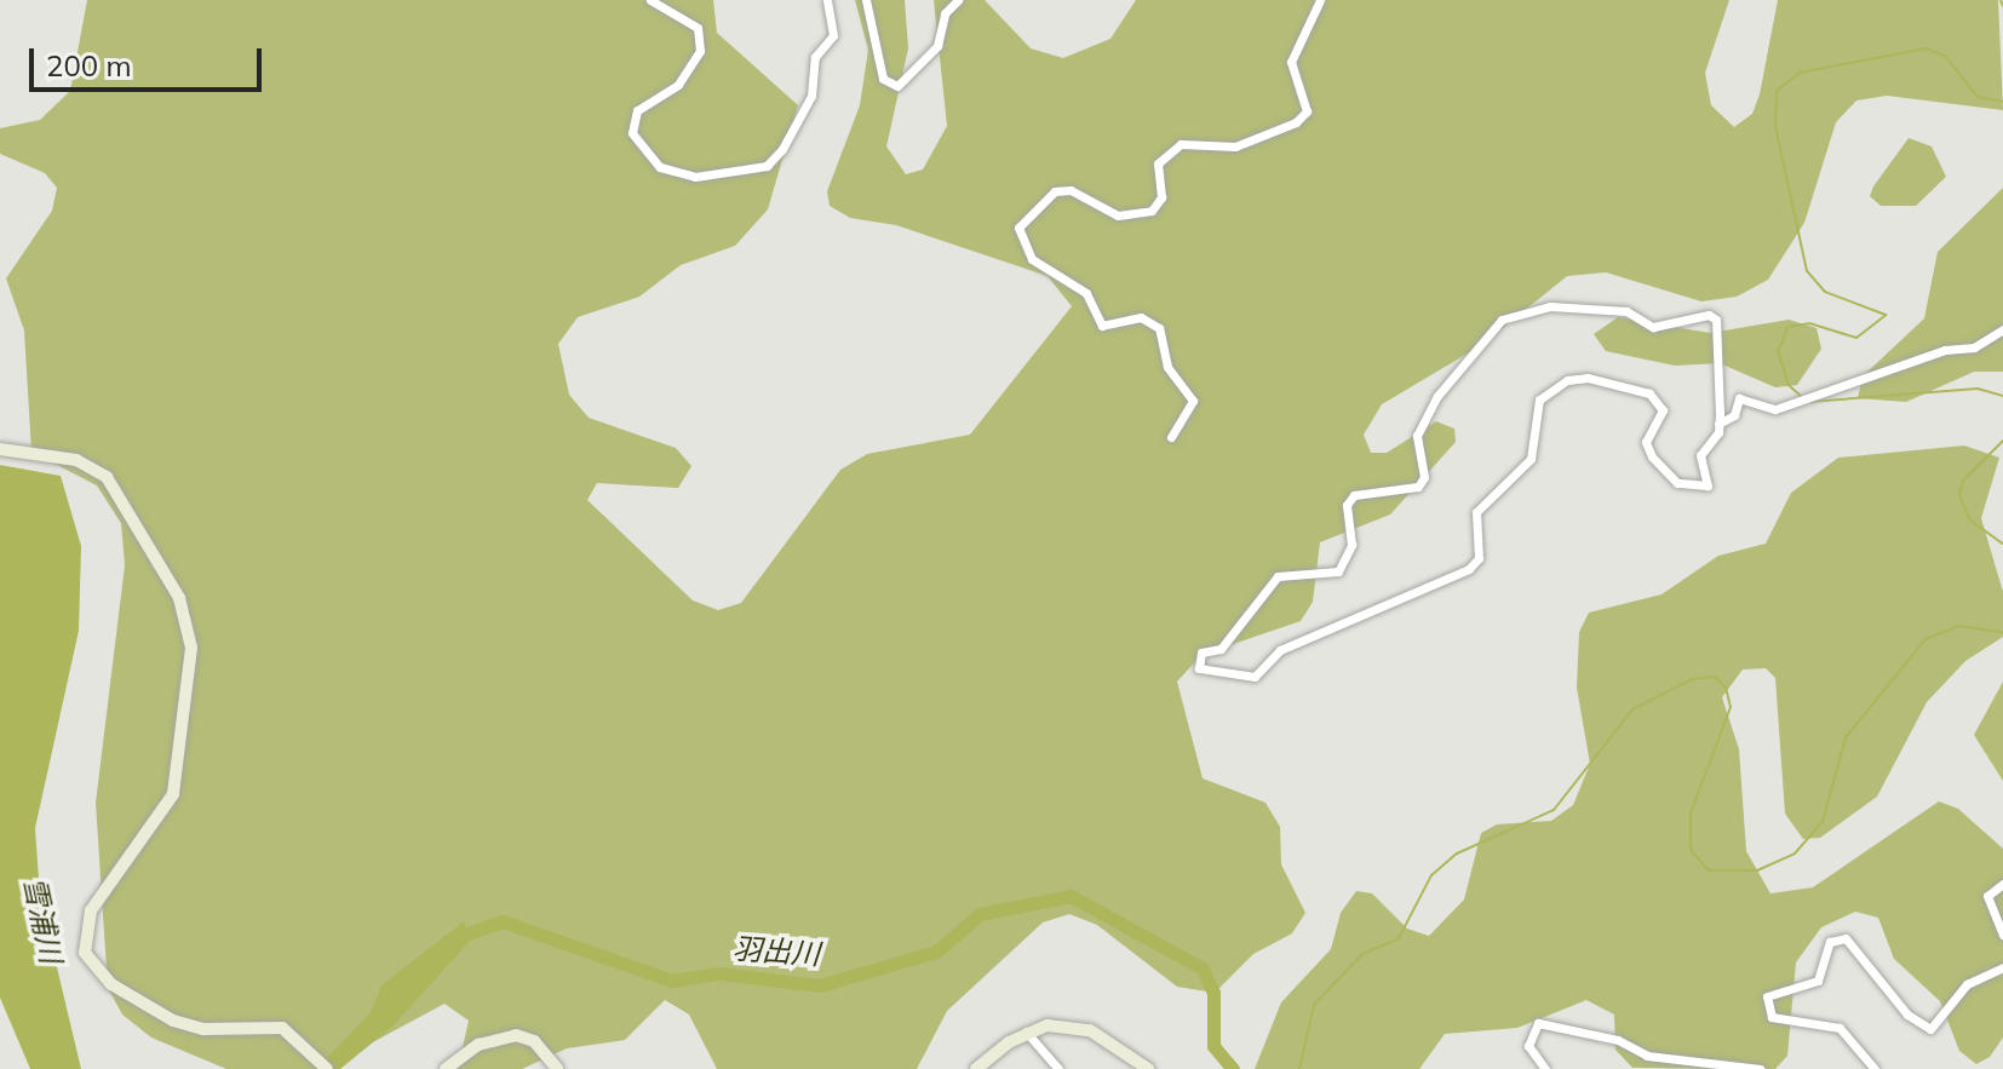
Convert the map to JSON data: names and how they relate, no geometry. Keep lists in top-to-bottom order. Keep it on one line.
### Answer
{"water":["雪浦川","羽出川"],"scale_bar":"200 m"}
